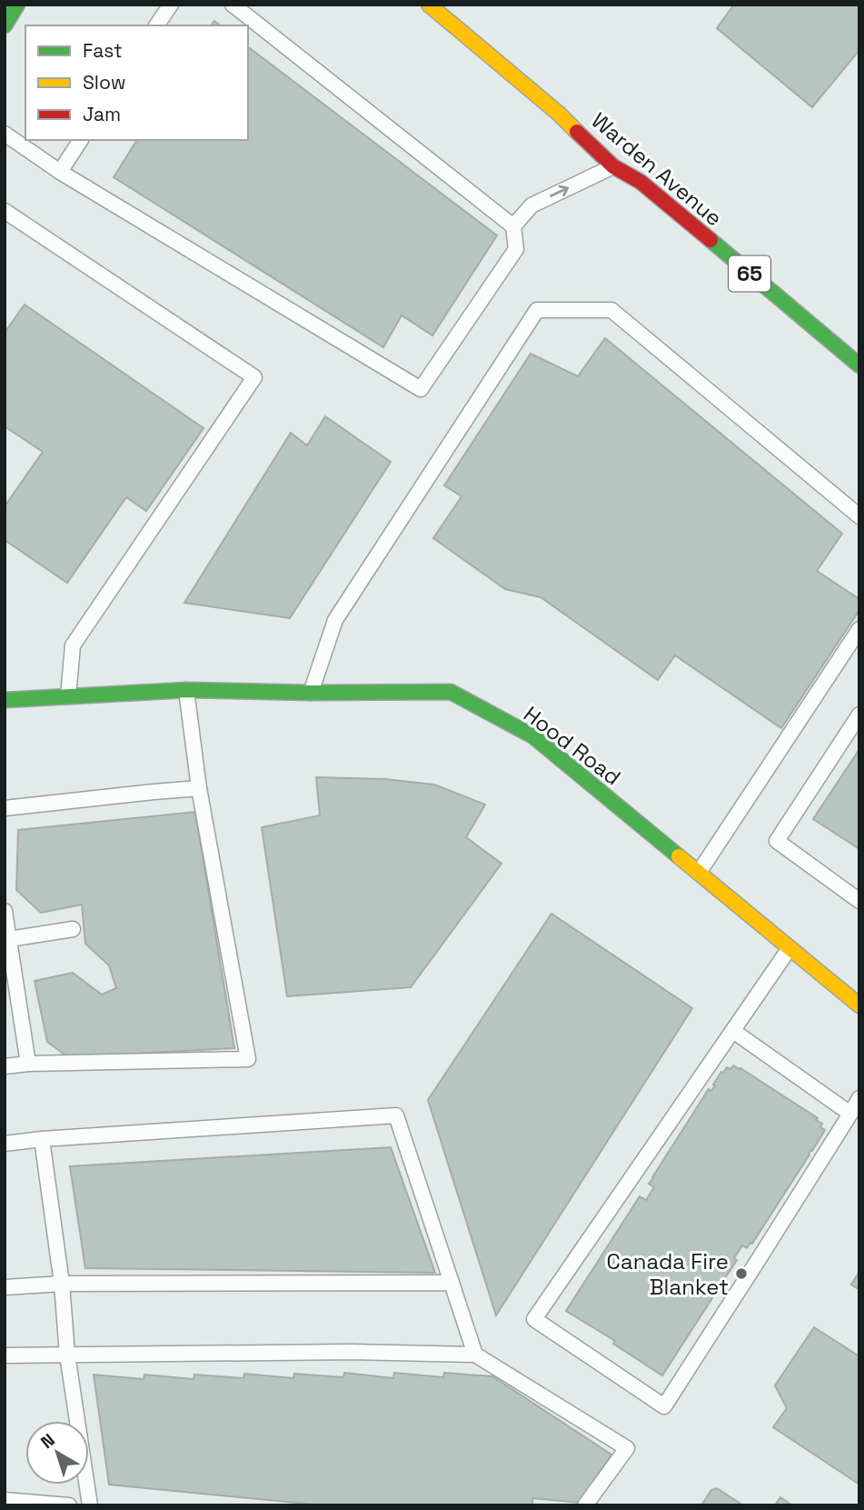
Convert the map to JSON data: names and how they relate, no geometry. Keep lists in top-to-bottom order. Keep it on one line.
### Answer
{"streets":{"street":["Warden Avenue","65","Hood Road"]},"places":["Canada Fire Blanket"],"legend":["Fast","Slow","Jam"],"north":"top left"}
